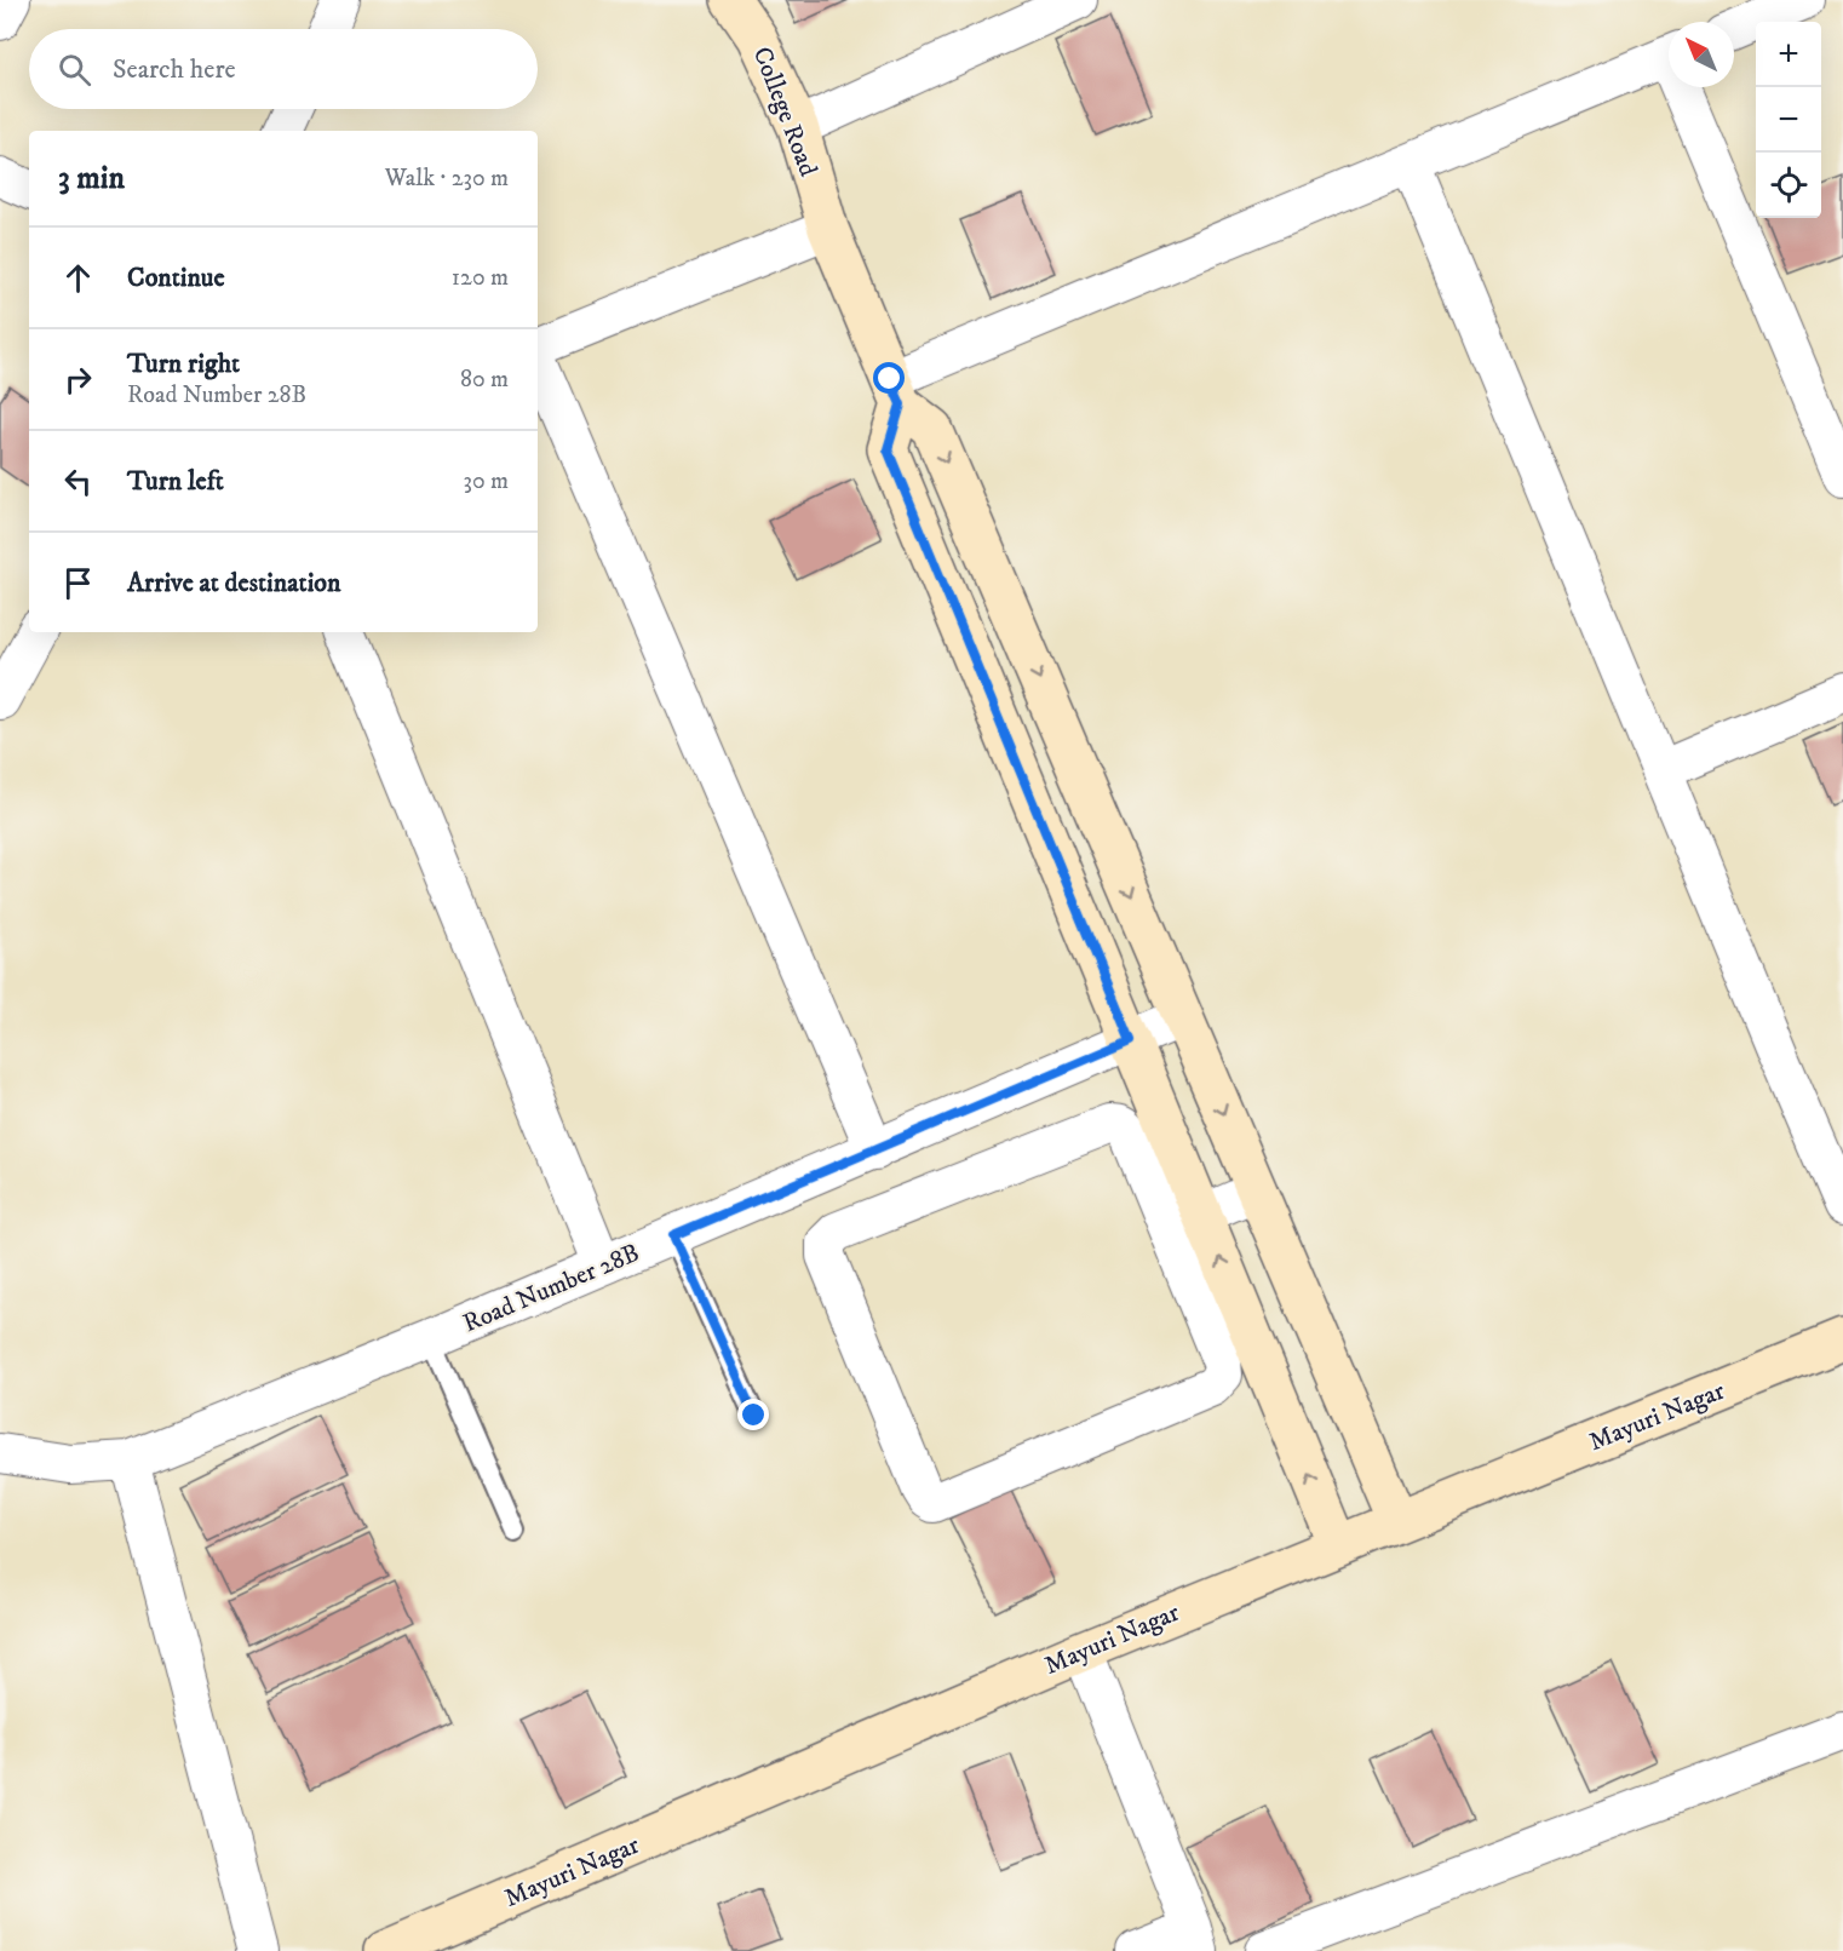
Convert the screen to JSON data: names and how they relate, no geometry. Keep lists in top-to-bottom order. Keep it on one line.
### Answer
{"streets":{"street":["College Road","Road Number 28B","Mayuri Nagar"]},"north":"top left","page":{"map_buttons":["+","−"],"search":"Search here","heading":["3 min","Walk · 230 m"],"list":[["Continue","120 m"],["Turn right","Road Number 28B","80 m"],["Turn left","30 m"],"Arrive at destination"]}}
